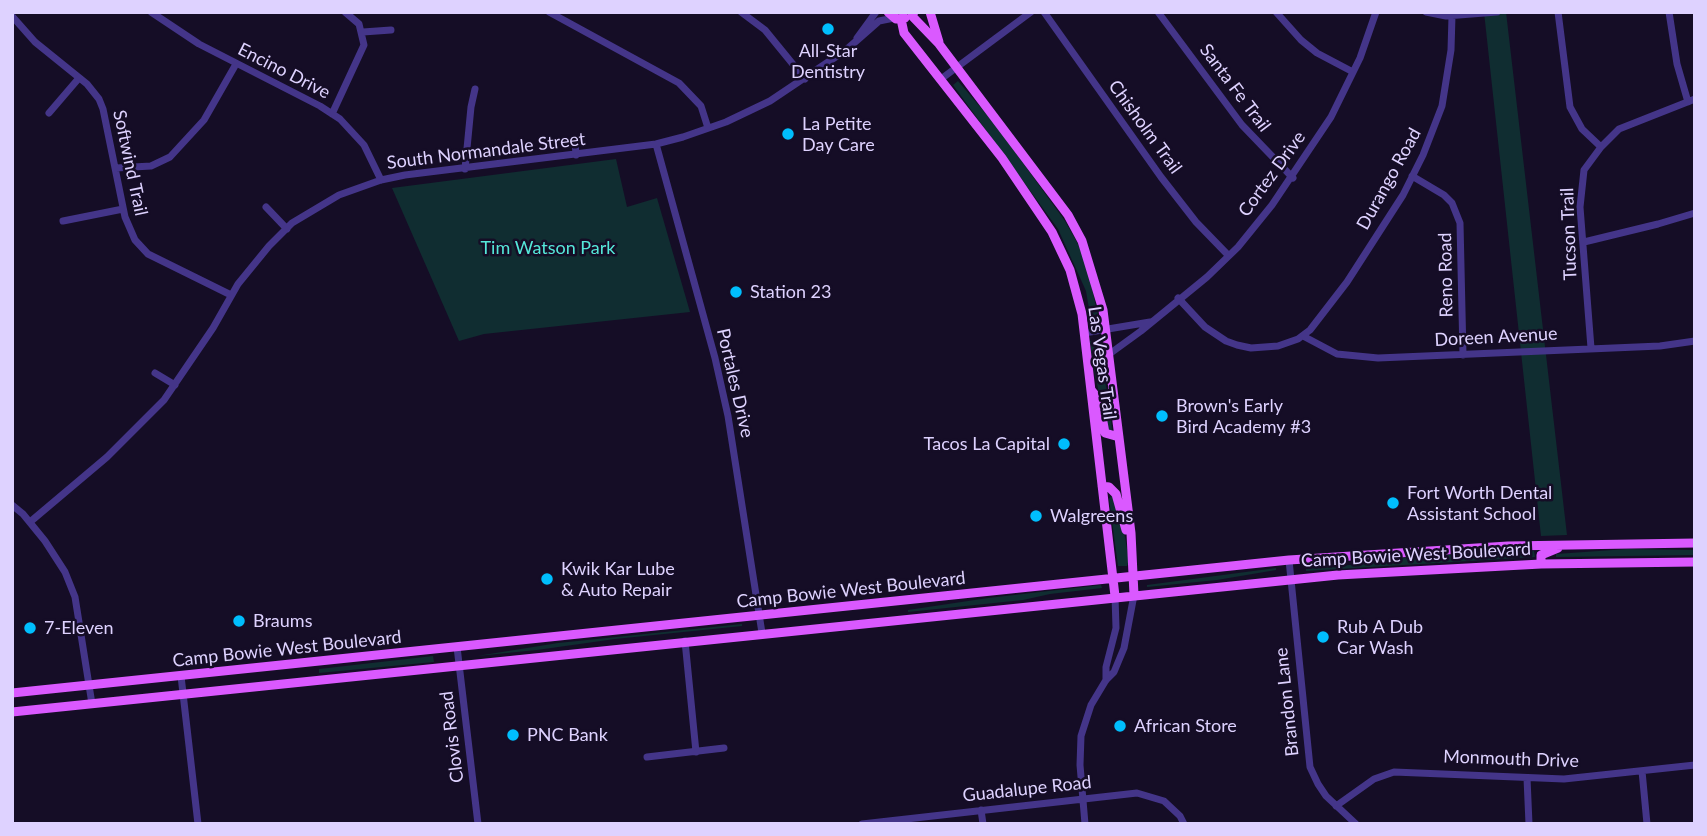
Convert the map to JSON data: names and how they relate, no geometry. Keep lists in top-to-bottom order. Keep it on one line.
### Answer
{"streets":{"main road":["Las Vegas Trail","Camp Bowie West Boulevard"],"street":["Encino Drive","Santa Fe Trail","Chisholm Trail","South Normandale Street","Softwind Trail","Cortez Drive","Durango Road","Tucson Trail","Reno Road","Doreen Avenue","Portales Drive","Brandon Lane","Clovis Road","Monmouth Drive","Guadalupe Road"]},"crossings":[["Encino Drive","South Normandale Street"],["Santa Fe Trail","Cortez Drive"],["Chisholm Trail","Cortez Drive"],["South Normandale Street","Softwind Trail"],["South Normandale Street","Las Vegas Trail"],["South Normandale Street","Portales Drive"],["Cortez Drive","Las Vegas Trail"],["Durango Road","Reno Road"],["Durango Road","Doreen Avenue"],["Tucson Trail","Doreen Avenue"],["Reno Road","Doreen Avenue"],["Las Vegas Trail","Camp Bowie West Boulevard"],["Portales Drive","Camp Bowie West Boulevard"],["Camp Bowie West Boulevard","Brandon Lane"],["Camp Bowie West Boulevard","Clovis Road"],["Brandon Lane","Monmouth Drive"]],"parks":["Tim Watson Park"],"places":["All-Star Dentistry","La Petite Day Care","Station 23","Brown's Early Bird Academy #3","Tacos La Capital","Fort Worth Dental Assistant School","Walgreens","Kwik Kar Lube & Auto Repair","Braums","7-Eleven","Rub A Dub Car Wash","African Store","PNC Bank"]}
